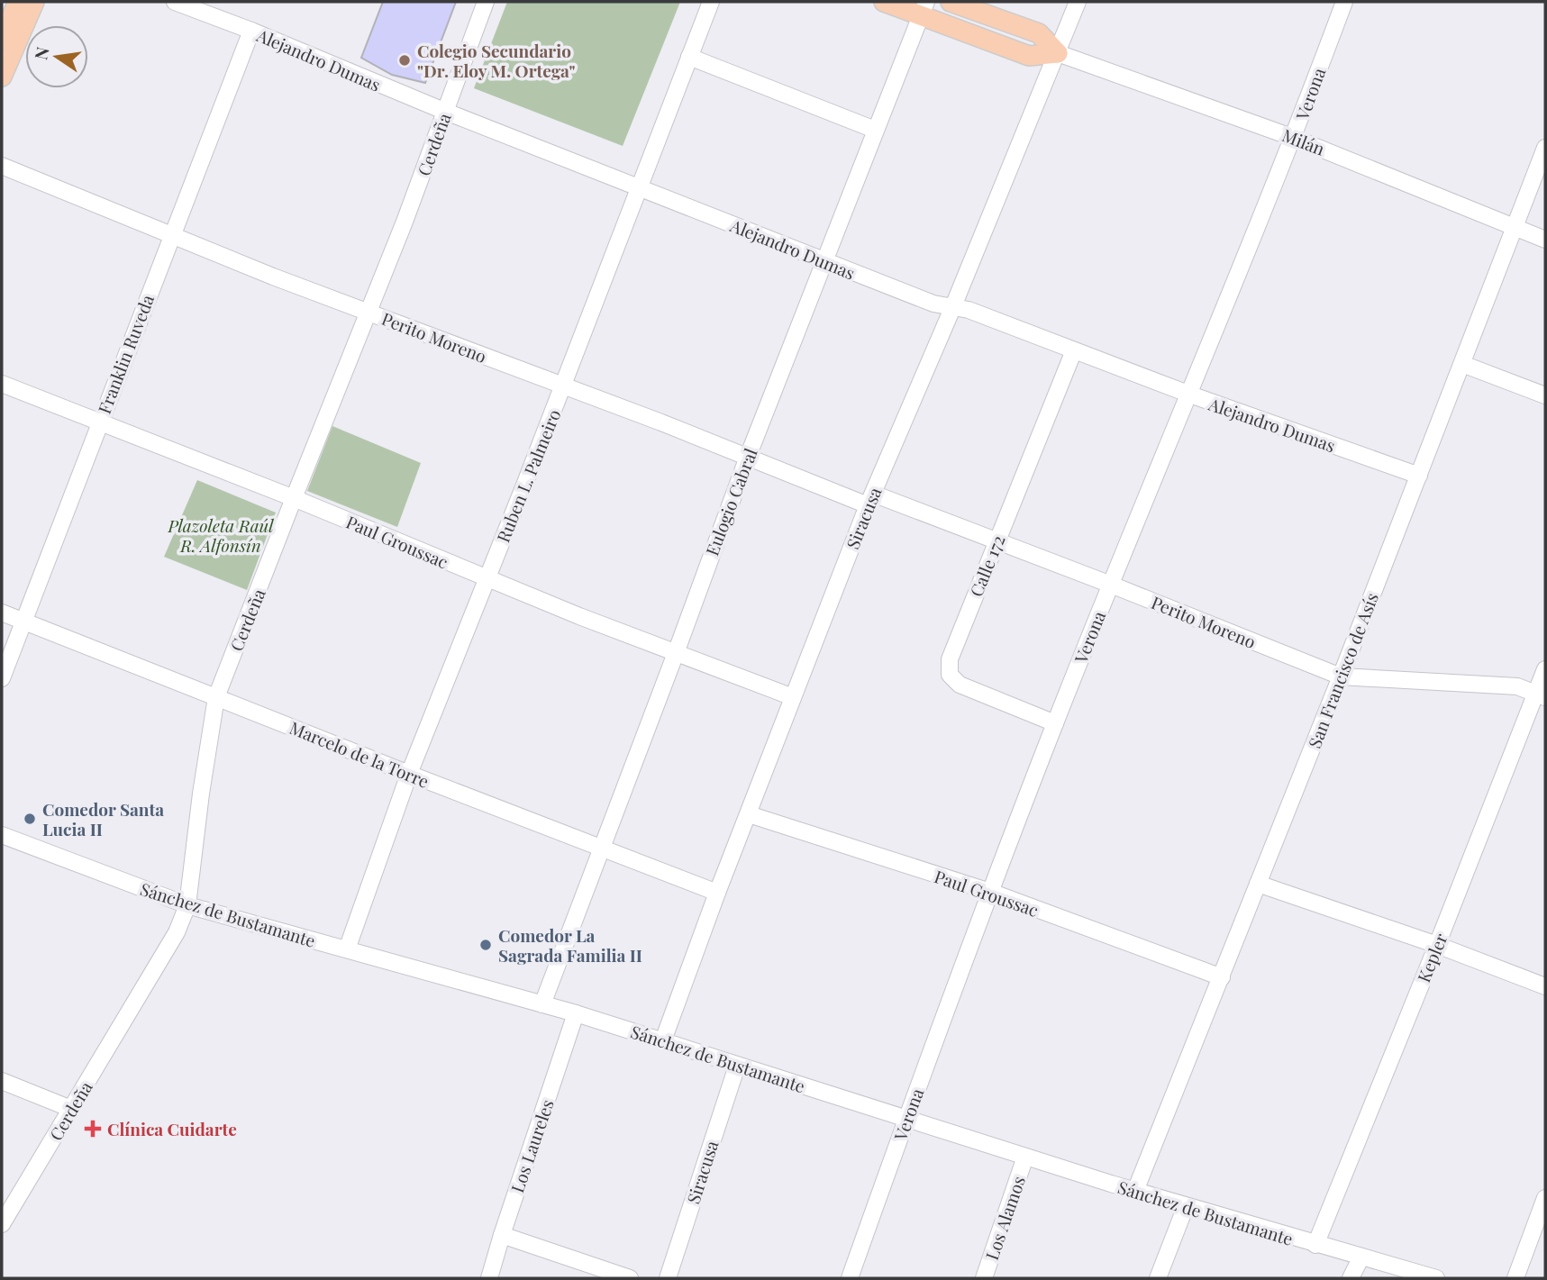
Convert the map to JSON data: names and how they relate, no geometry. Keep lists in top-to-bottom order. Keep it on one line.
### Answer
{"streets":{"main road":["Milán"],"street":["Alejandro Dumas","Verona","Cerdeña","Perito Moreno","Franklin Ruveda","Ruben L. Palmeiro","Eulogio Cabral","Siracusa","Paul Groussac","Calle 172","San Francisco de Asís","Marcelo de la Torre","Sánchez de Bustamante","Kepler","Los Laureles","Los Alamos"]},"crossings":[["Alejandro Dumas","Verona"],["Alejandro Dumas","Cerdeña"],["Alejandro Dumas","Franklin Ruveda"],["Alejandro Dumas","Ruben L. Palmeiro"],["Alejandro Dumas","Eulogio Cabral"],["Alejandro Dumas","Siracusa"],["Alejandro Dumas","Calle 172"],["Alejandro Dumas","San Francisco de Asís"],["Verona","Milán"],["Verona","Perito Moreno"],["Verona","Paul Groussac"],["Verona","Calle 172"],["Verona","Sánchez de Bustamante"],["Milán","Eulogio Cabral"],["Milán","Siracusa"],["Milán","San Francisco de Asís"],["Cerdeña","Perito Moreno"],["Cerdeña","Paul Groussac"],["Cerdeña","Marcelo de la Torre"],["Cerdeña","Sánchez de Bustamante"],["Perito Moreno","Franklin Ruveda"],["Perito Moreno","Ruben L. Palmeiro"],["Perito Moreno","Eulogio Cabral"],["Perito Moreno","Siracusa"],["Perito Moreno","Calle 172"],["Perito Moreno","San Francisco de Asís"],["Perito Moreno","Kepler"],["Franklin Ruveda","Paul Groussac"],["Franklin Ruveda","Marcelo de la Torre"],["Ruben L. Palmeiro","Paul Groussac"],["Ruben L. Palmeiro","Marcelo de la Torre"],["Ruben L. Palmeiro","Sánchez de Bustamante"],["Eulogio Cabral","Paul Groussac"],["Eulogio Cabral","Marcelo de la Torre"],["Eulogio Cabral","Sánchez de Bustamante"],["Siracusa","Paul Groussac"],["Siracusa","Marcelo de la Torre"],["Siracusa","Sánchez de Bustamante"],["Paul Groussac","San Francisco de Asís"],["San Francisco de Asís","Sánchez de Bustamante"],["Sánchez de Bustamante","Kepler"],["Sánchez de Bustamante","Los Laureles"],["Sánchez de Bustamante","Los Alamos"]],"parks":["Plazoleta Raúl R. Alfonsín"],"places":{"other":["Colegio Secundario \"Dr. Eloy M. Ortega\"","Comedor Santa Lucia II","Comedor La Sagrada Familia II"],"health":["Clínica Cuidarte"]},"north":"left"}
